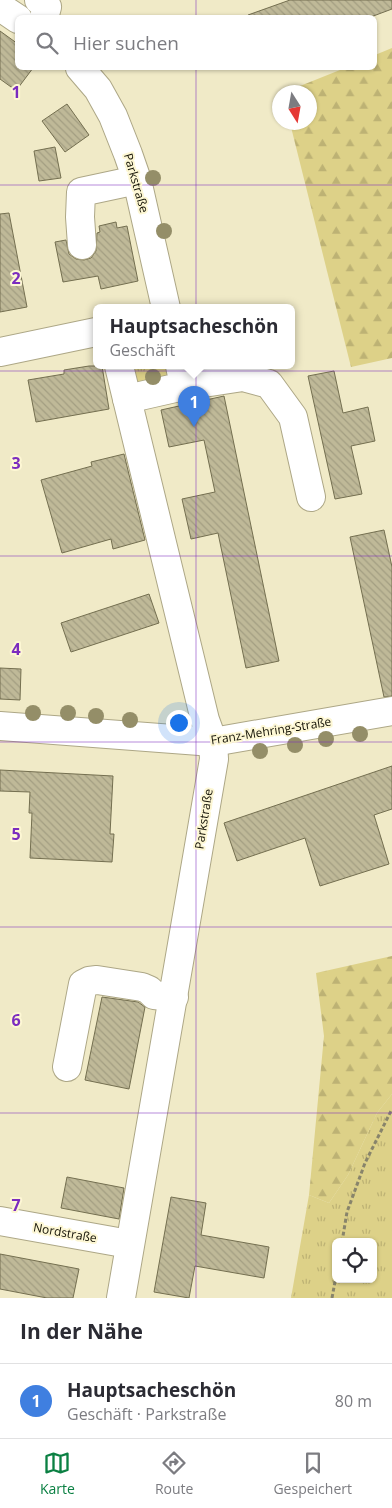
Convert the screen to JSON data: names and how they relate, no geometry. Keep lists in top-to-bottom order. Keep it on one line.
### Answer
{"streets":{"street":["Parkstraße","Franz-Mehring-Straße","Nordstraße"]},"crossings":[["Parkstraße","Franz-Mehring-Straße"],["Parkstraße","Nordstraße"]],"north":"bottom","page":{"search":"Hier suchen","popup":["Hauptsacheschön","Geschäft"],"pins":"1","heading":"In der Nähe","list":[{"mark":"1","name":"Hauptsacheschön","note":"Geschäft · Parkstraße","value":"80 m"}],"nav":["Karte","Route","Gespeichert"]},"grid":{"rows":["1","2","3","4","5","6","7"]}}
